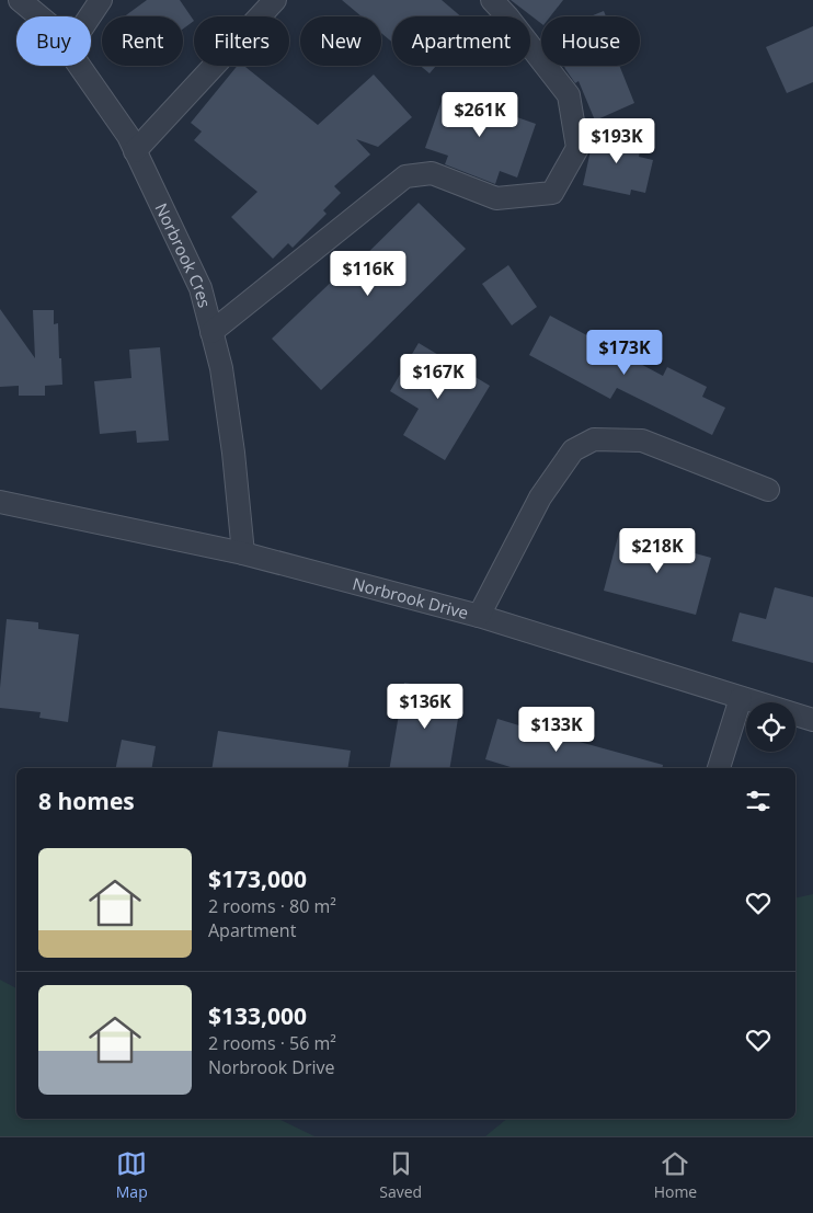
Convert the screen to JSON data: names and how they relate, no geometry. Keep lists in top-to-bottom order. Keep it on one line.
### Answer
{"streets":{"street":["Norbrook Cres","Norbrook Drive"]},"crossings":[["Norbrook Cres","Norbrook Drive"]],"page":{"chip":["Buy","Rent","Filters","New","Apartment","House"],"price":["$261K","$193K","$116K","$173K","$167K","$218K","$136K","$133K"],"heading":"8 homes","list":[{"name":"$173,000","note":"2 rooms · 80 m² · Apartment"},{"name":"$133,000","note":"2 rooms · 56 m² · Norbrook Drive"}],"tabs":["Map","Saved","Home"]}}
